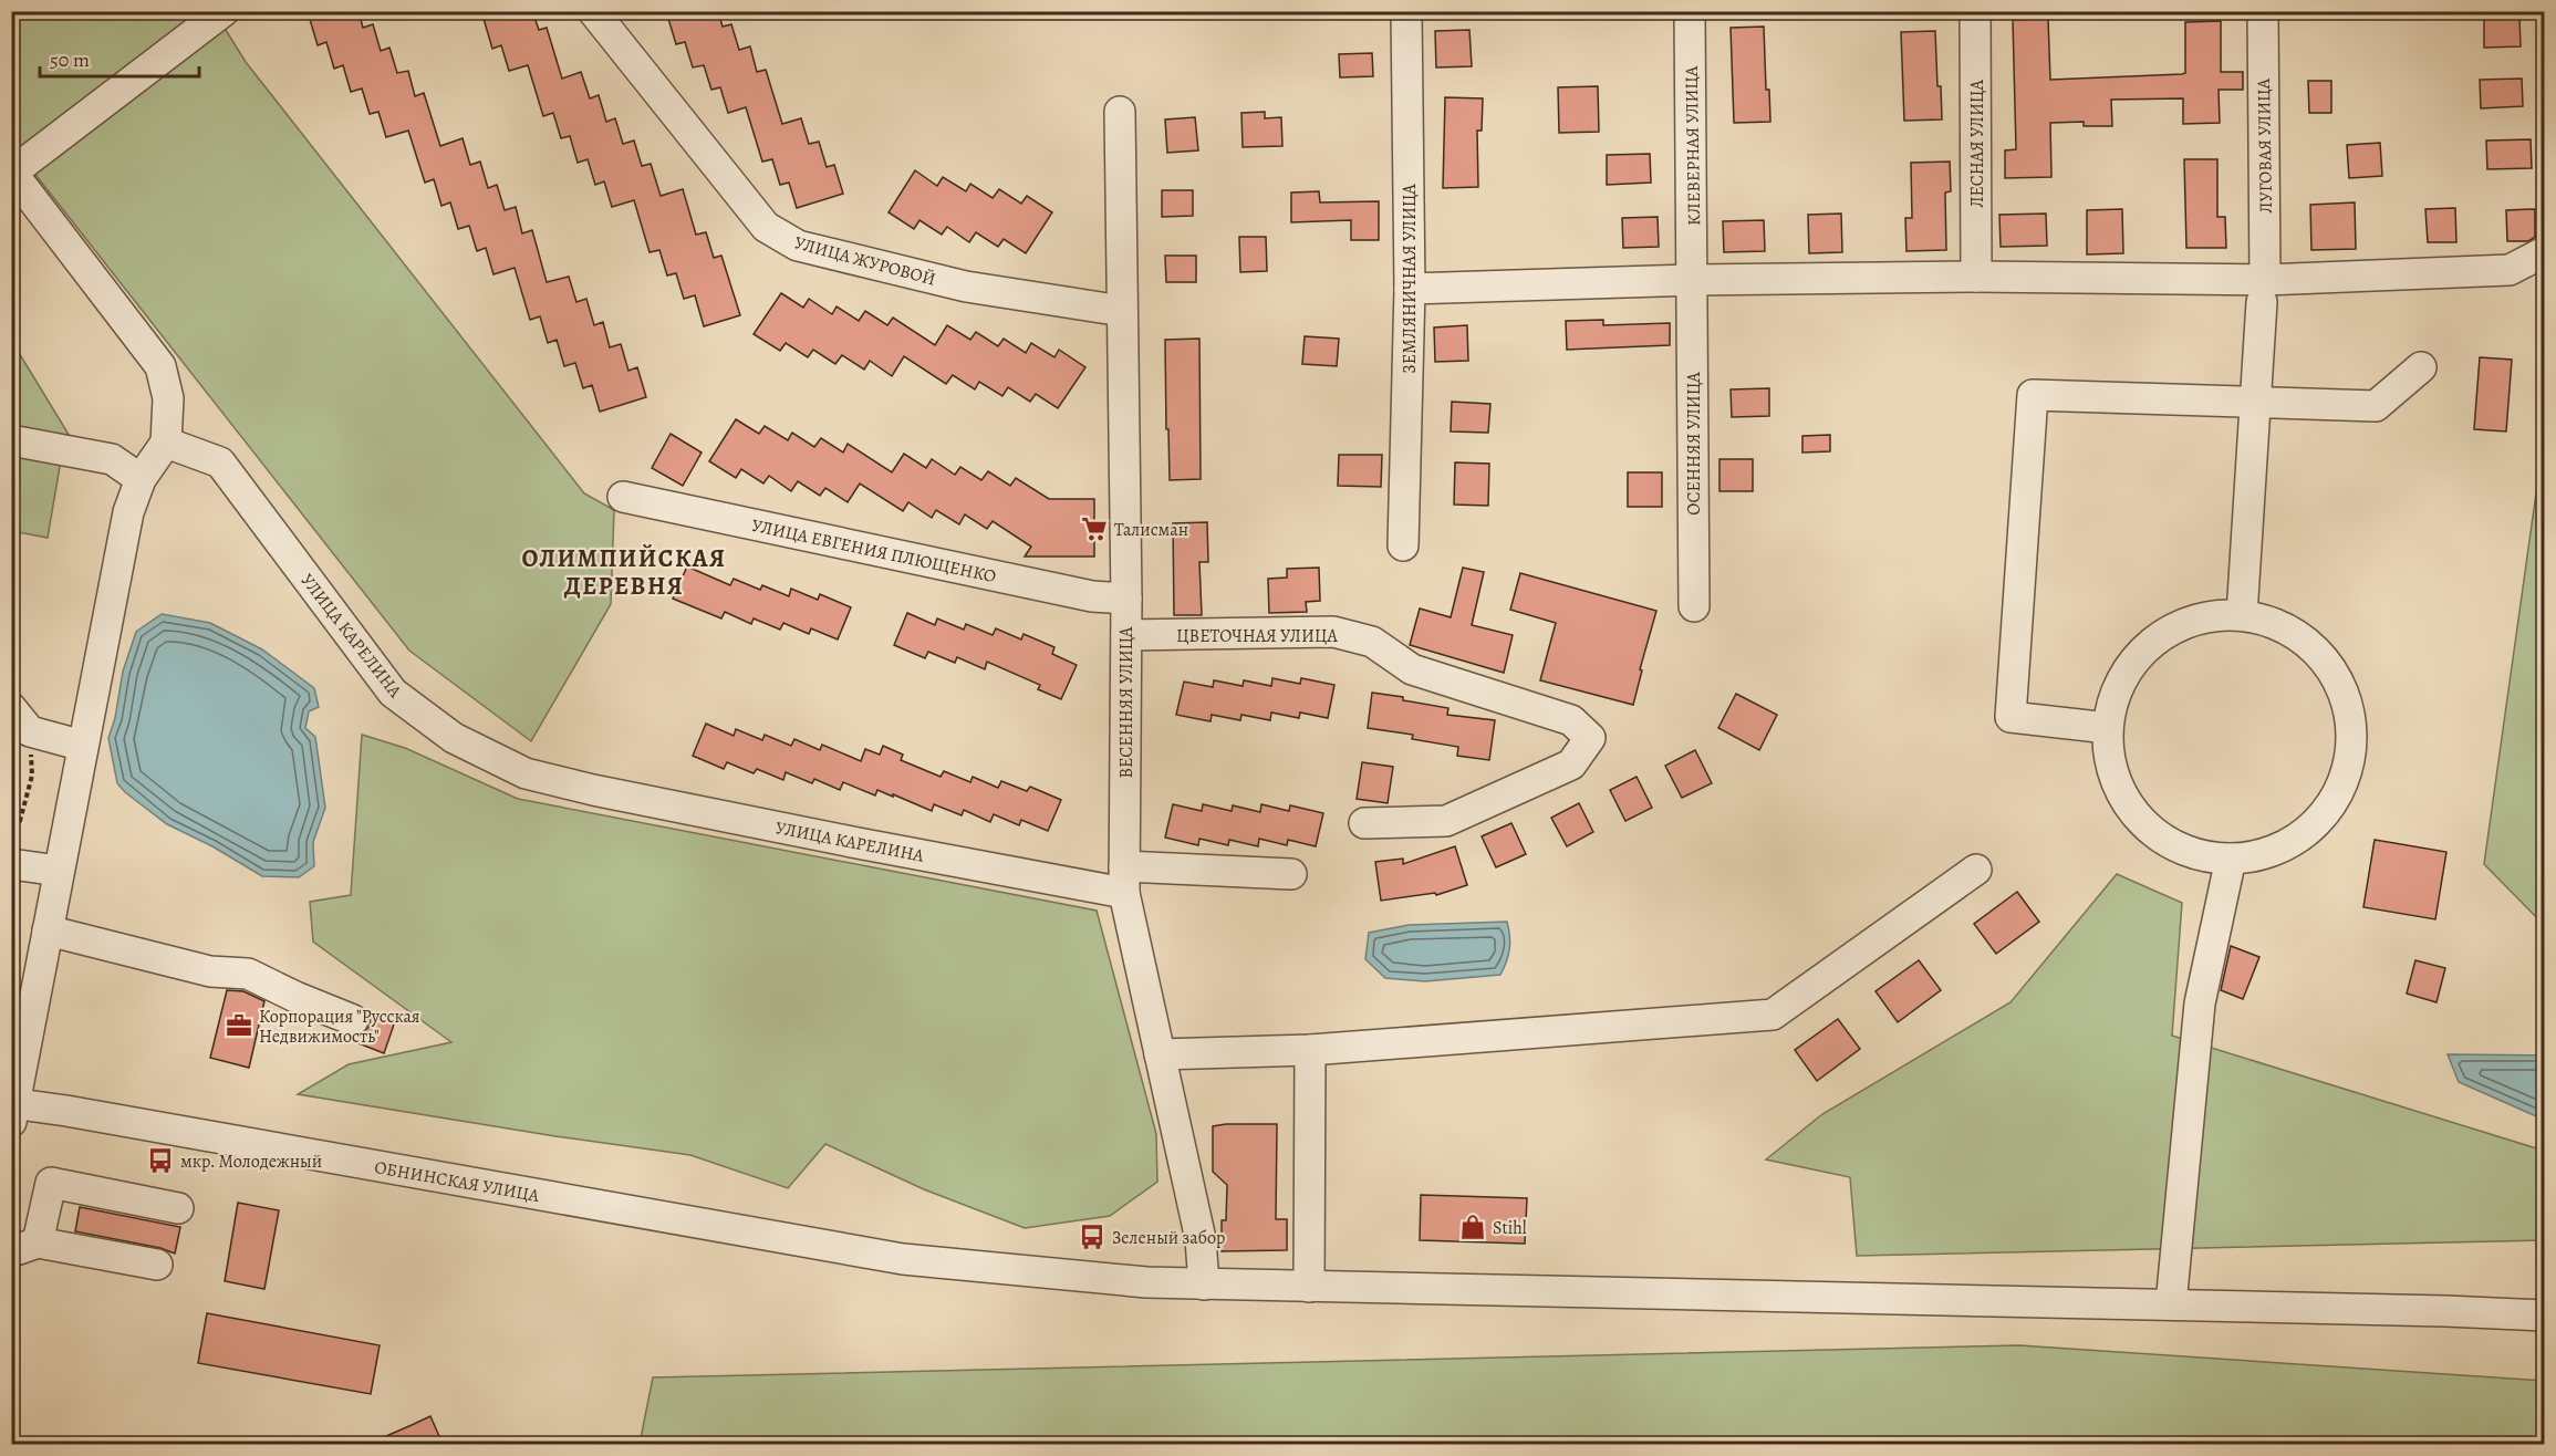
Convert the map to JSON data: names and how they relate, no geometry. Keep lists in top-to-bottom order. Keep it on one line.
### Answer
{"streets":{"street":["ЛЕСНАЯ УЛИЦА","КЛЕВЕРНАЯ УЛИЦА","ЛУГОВАЯ УЛИЦА","УЛИЦА ЖУРОВОЙ","ЗЕМЛЯНИЧНАЯ УЛИЦА","ОСЕННЯЯ УЛИЦА","УЛИЦА ЕВГЕНИЯ ПЛЮЩЕНКО","УЛИЦА КАРЕЛИНА","ЦВЕТОЧНАЯ УЛИЦА","ВЕСЕННЯЯ УЛИЦА","ОБНИНСКАЯ УЛИЦА"]},"crossings":[["КЛЕВЕРНАЯ УЛИЦА","ОСЕННЯЯ УЛИЦА"],["УЛИЦА ЖУРОВОЙ","ВЕСЕННЯЯ УЛИЦА"],["УЛИЦА ЕВГЕНИЯ ПЛЮЩЕНКО","ВЕСЕННЯЯ УЛИЦА"],["УЛИЦА КАРЕЛИНА","ВЕСЕННЯЯ УЛИЦА"],["ЦВЕТОЧНАЯ УЛИЦА","ВЕСЕННЯЯ УЛИЦА"],["ВЕСЕННЯЯ УЛИЦА","ОБНИНСКАЯ УЛИЦА"]],"districts":["ОЛИМПИЙСКАЯ ДЕРЕВНЯ"],"places":{"supermarket":["Талисман"],"office":["Корпорация \"Русская Недвижимость\""],"bus stop":["мкр. Молодежный","Зеленый забор"],"shop":["Stihl"]},"scale_bar":"50 m"}
